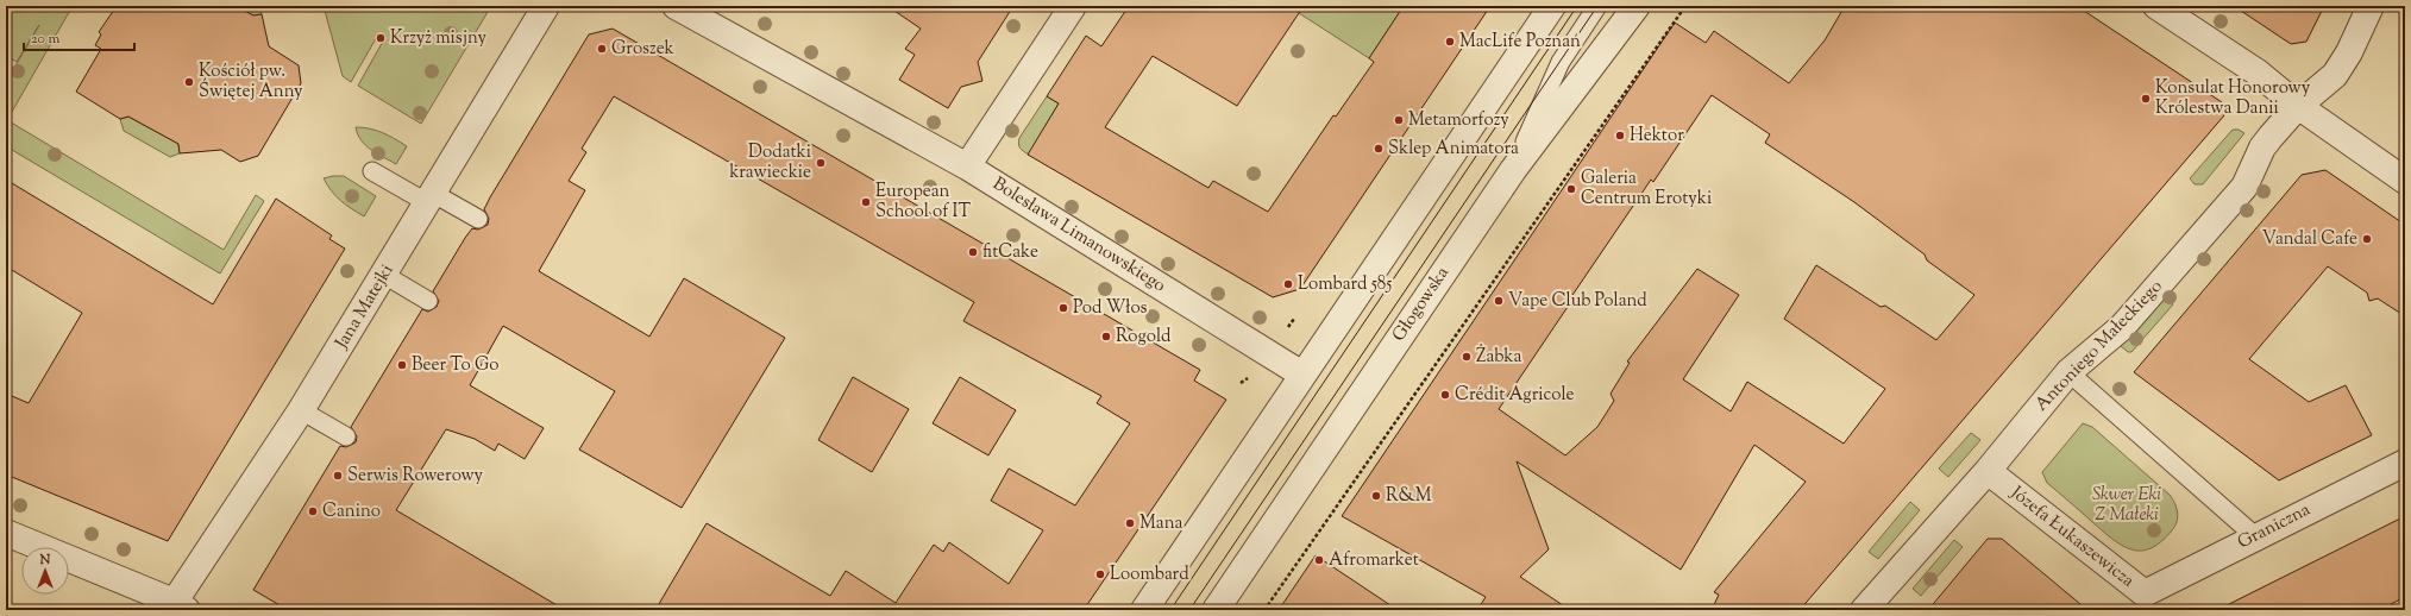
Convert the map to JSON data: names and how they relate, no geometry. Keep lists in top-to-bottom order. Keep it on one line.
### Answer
{"streets":{"street":["Bolesława Limanowskiego","Głogowska","Jana Matejki","Antoniego Małeckiego","Graniczna","Józefa Łukaszewicza"]},"crossings":[["Antoniego Małeckiego","Józefa Łukaszewicza"],["Graniczna","Józefa Łukaszewicza"]],"parks":["Skwer Eki Z Małeki"],"places":["Krzyż misjny","MacLife Poznań","Groszek","Kościół pw. Świętej Anny","Konsulat Honorowy Królestwa Danii","Metamorfozy","Hektor","Sklep Animatora","Dodatki krawieckie","Galeria Centrum Erotyki","European School of IT","Vandal Cafe","fitCake","Lombard 585","Vape Club Poland","Pod Włos","Rogold","Żabka","Beer To Go","Crédit Agricole","Serwis Rowerowy","R&M","Canino","Mana","Afromarket","Loombard"],"scale_bar":"20 m","north":"top"}
